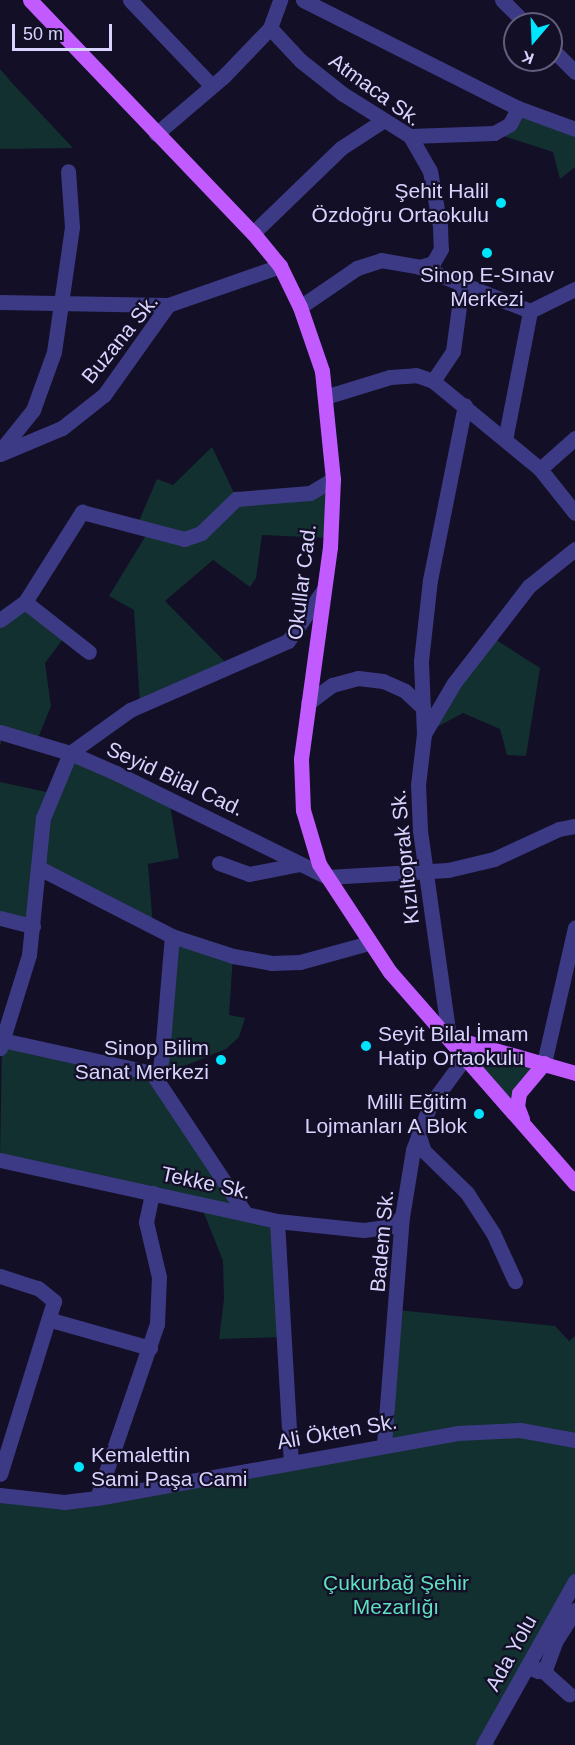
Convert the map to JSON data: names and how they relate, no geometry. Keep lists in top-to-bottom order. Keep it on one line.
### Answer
{"streets":{"main road":["Okullar Cad."],"street":["Atmaca Sk.","Buzana Sk.","Seyid Bilal Cad.","Kızıltoprak Sk.","Tekke Sk.","Badem Sk.","Ali Ökten Sk.","Ada Yolu"]},"crossings":[["Buzana Sk.","Okullar Cad."],["Okullar Cad.","Seyid Bilal Cad."],["Okullar Cad.","Kızıltoprak Sk."],["Okullar Cad.","Badem Sk."],["Tekke Sk.","Badem Sk."],["Badem Sk.","Ali Ökten Sk."]],"parks":["Çukurbağ Şehir Mezarlığı"],"places":["Şehit Halil Özdoğru Ortaokulu","Sinop E-Sınav Merkezi","Seyit Bilal İmam Hatip Ortaokulu","Sinop Bilim Sanat Merkezi","Milli Eğitim Lojmanları A Blok","Kemalettin Sami Paşa Cami"],"scale_bar":"50 m","north":"bottom"}
